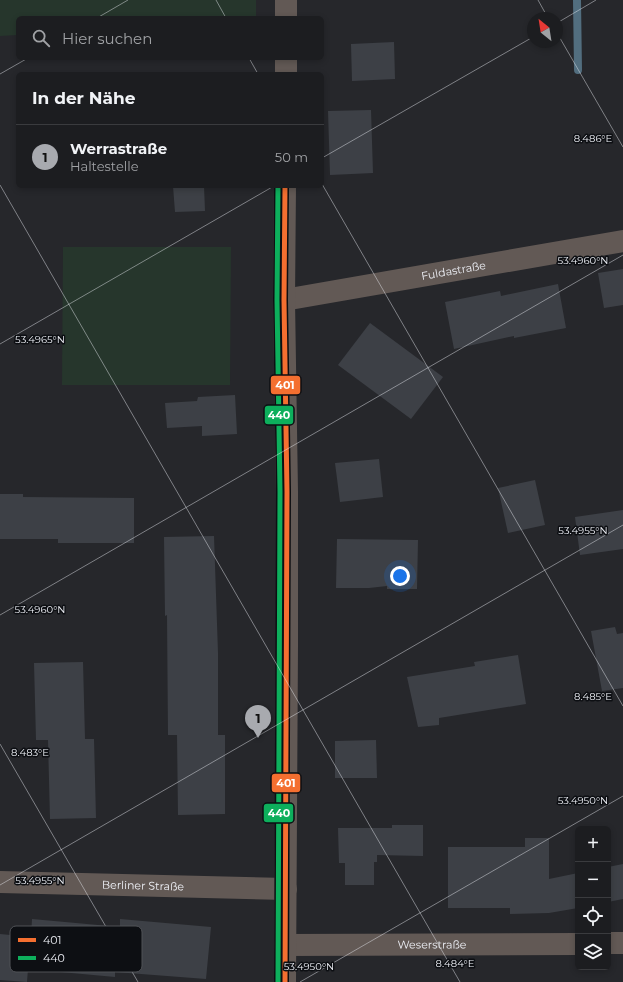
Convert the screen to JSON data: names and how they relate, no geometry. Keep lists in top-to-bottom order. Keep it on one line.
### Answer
{"streets":{"street":["Fuldastraße","Berliner Straße","Weserstraße"]},"lines":["transit line 401","transit line 440"],"legend":["401","440"],"north":"top left","page":{"search":"Hier suchen","heading":"In der Nähe","list":[{"mark":"1","name":"Werrastraße","note":"Haltestelle","value":"50 m"}],"pins":"1","map_buttons":["+","−"]},"coordinates":["8.486°E","53.4960°N","53.4965°N","53.4955°N","8.485°E","8.483°E","53.4950°N","8.484°E"]}
